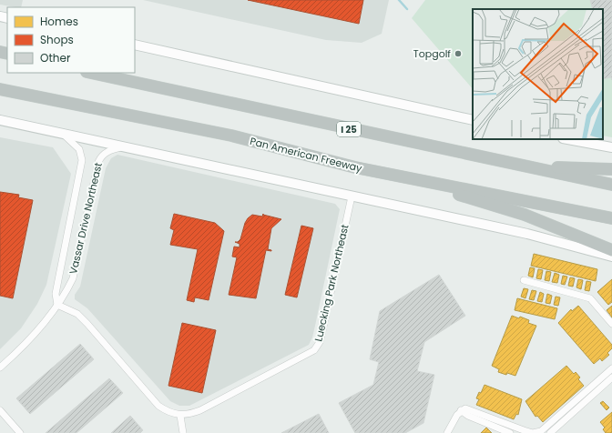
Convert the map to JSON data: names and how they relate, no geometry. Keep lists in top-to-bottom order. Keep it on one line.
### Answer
{"streets":{"highway":["I 25","Pan American Freeway"],"street":["Vassar Drive Northeast","Luecking Park Northeast"]},"places":["Topgolf"],"legend":["Homes","Shops","Other"]}
